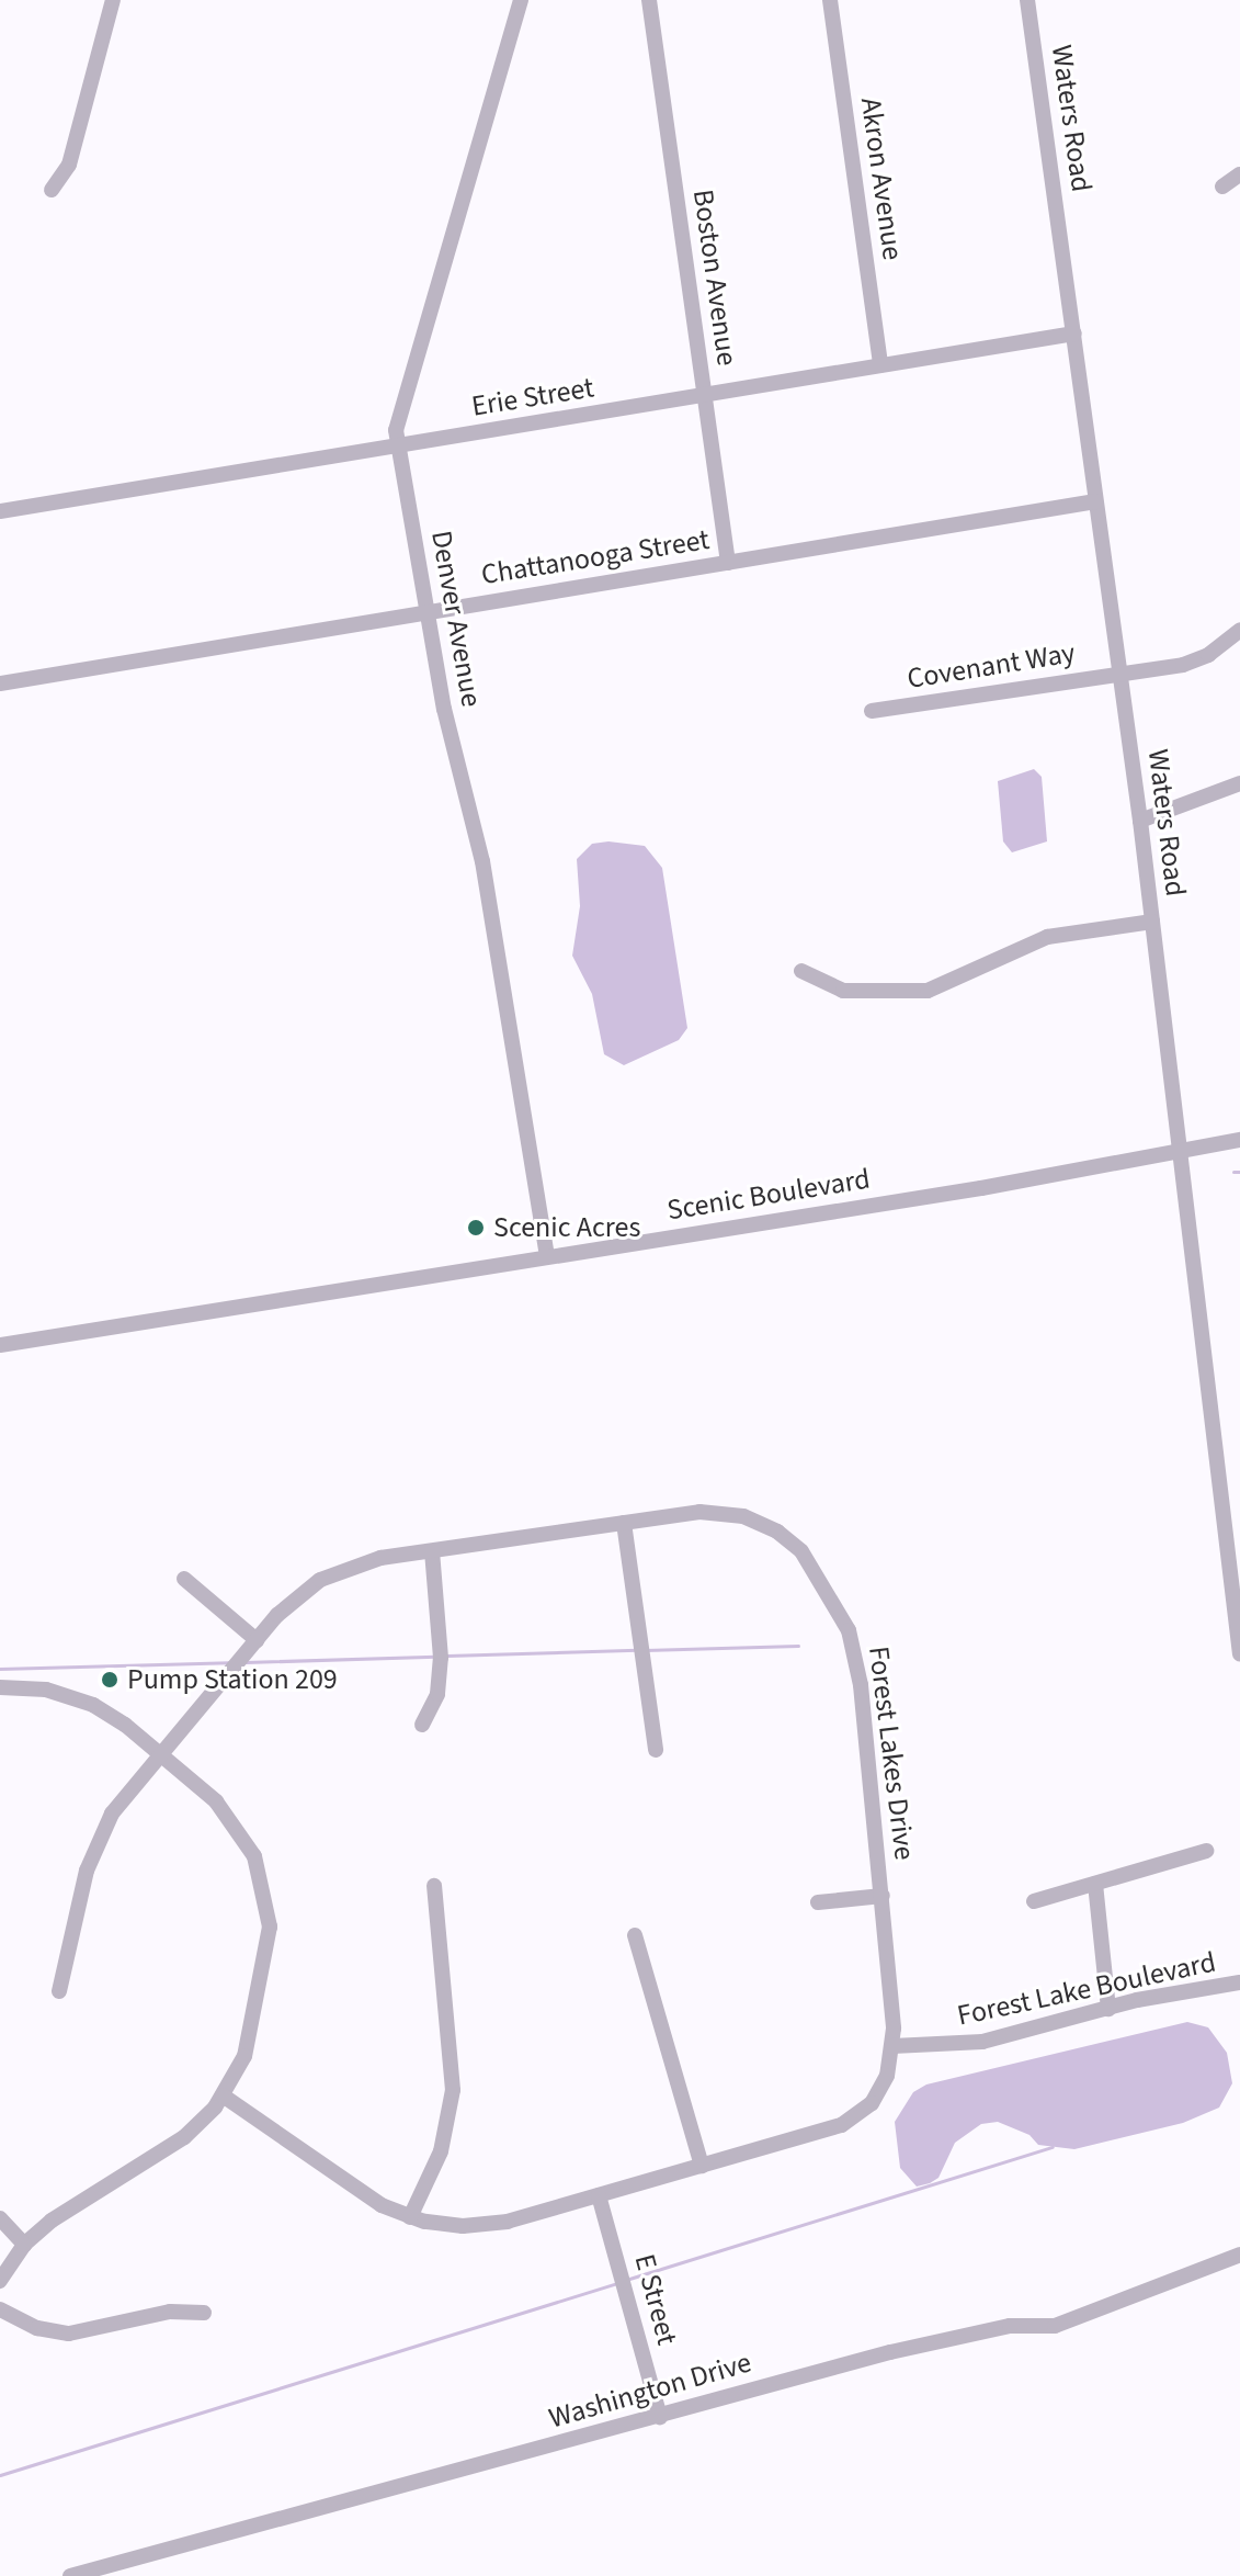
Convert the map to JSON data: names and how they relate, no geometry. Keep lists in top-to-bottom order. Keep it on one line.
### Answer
{"streets":{"street":["Waters Road","Akron Avenue","Boston Avenue","Erie Street","Chattanooga Street","Denver Avenue","Covenant Way","Scenic Boulevard","Forest Lakes Drive","Forest Lake Boulevard","E Street","Washington Drive"]},"crossings":[["Waters Road","Erie Street"],["Waters Road","Chattanooga Street"],["Waters Road","Covenant Way"],["Waters Road","Scenic Boulevard"],["Akron Avenue","Erie Street"],["Boston Avenue","Erie Street"],["Boston Avenue","Chattanooga Street"],["Erie Street","Denver Avenue"],["Chattanooga Street","Denver Avenue"],["Denver Avenue","Scenic Boulevard"],["Forest Lakes Drive","Forest Lake Boulevard"],["Forest Lakes Drive","E Street"],["E Street","Washington Drive"]],"places":["Scenic Acres","Pump Station 209"]}
